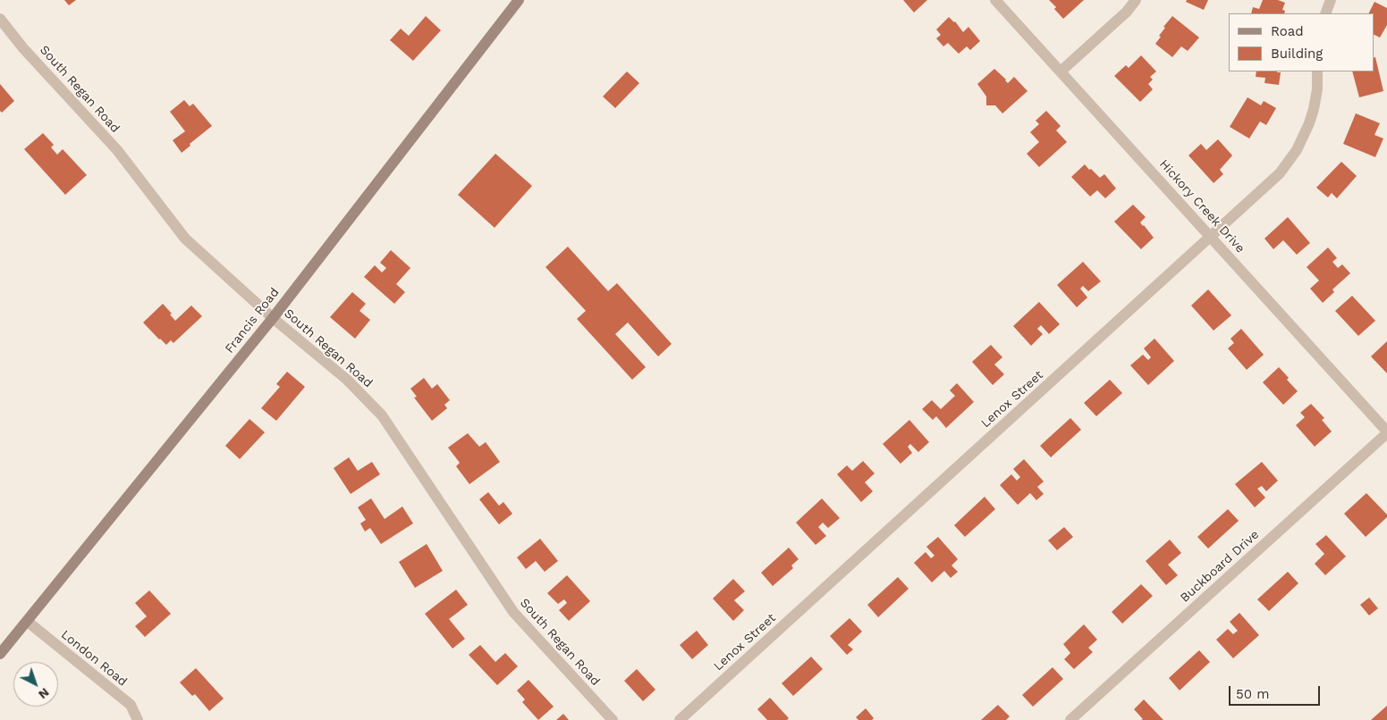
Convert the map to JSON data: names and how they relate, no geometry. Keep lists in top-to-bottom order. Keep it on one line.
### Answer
{"streets":{"street":["South Regan Road","Hickory Creek Drive","Francis Road","Lenox Street","Buckboard Drive","London Road"]},"crossings":[["South Regan Road","Francis Road"],["Hickory Creek Drive","Lenox Street"],["Hickory Creek Drive","Buckboard Drive"],["Francis Road","London Road"]],"legend":["Road","Building"],"scale_bar":"50 m","north":"bottom right"}
